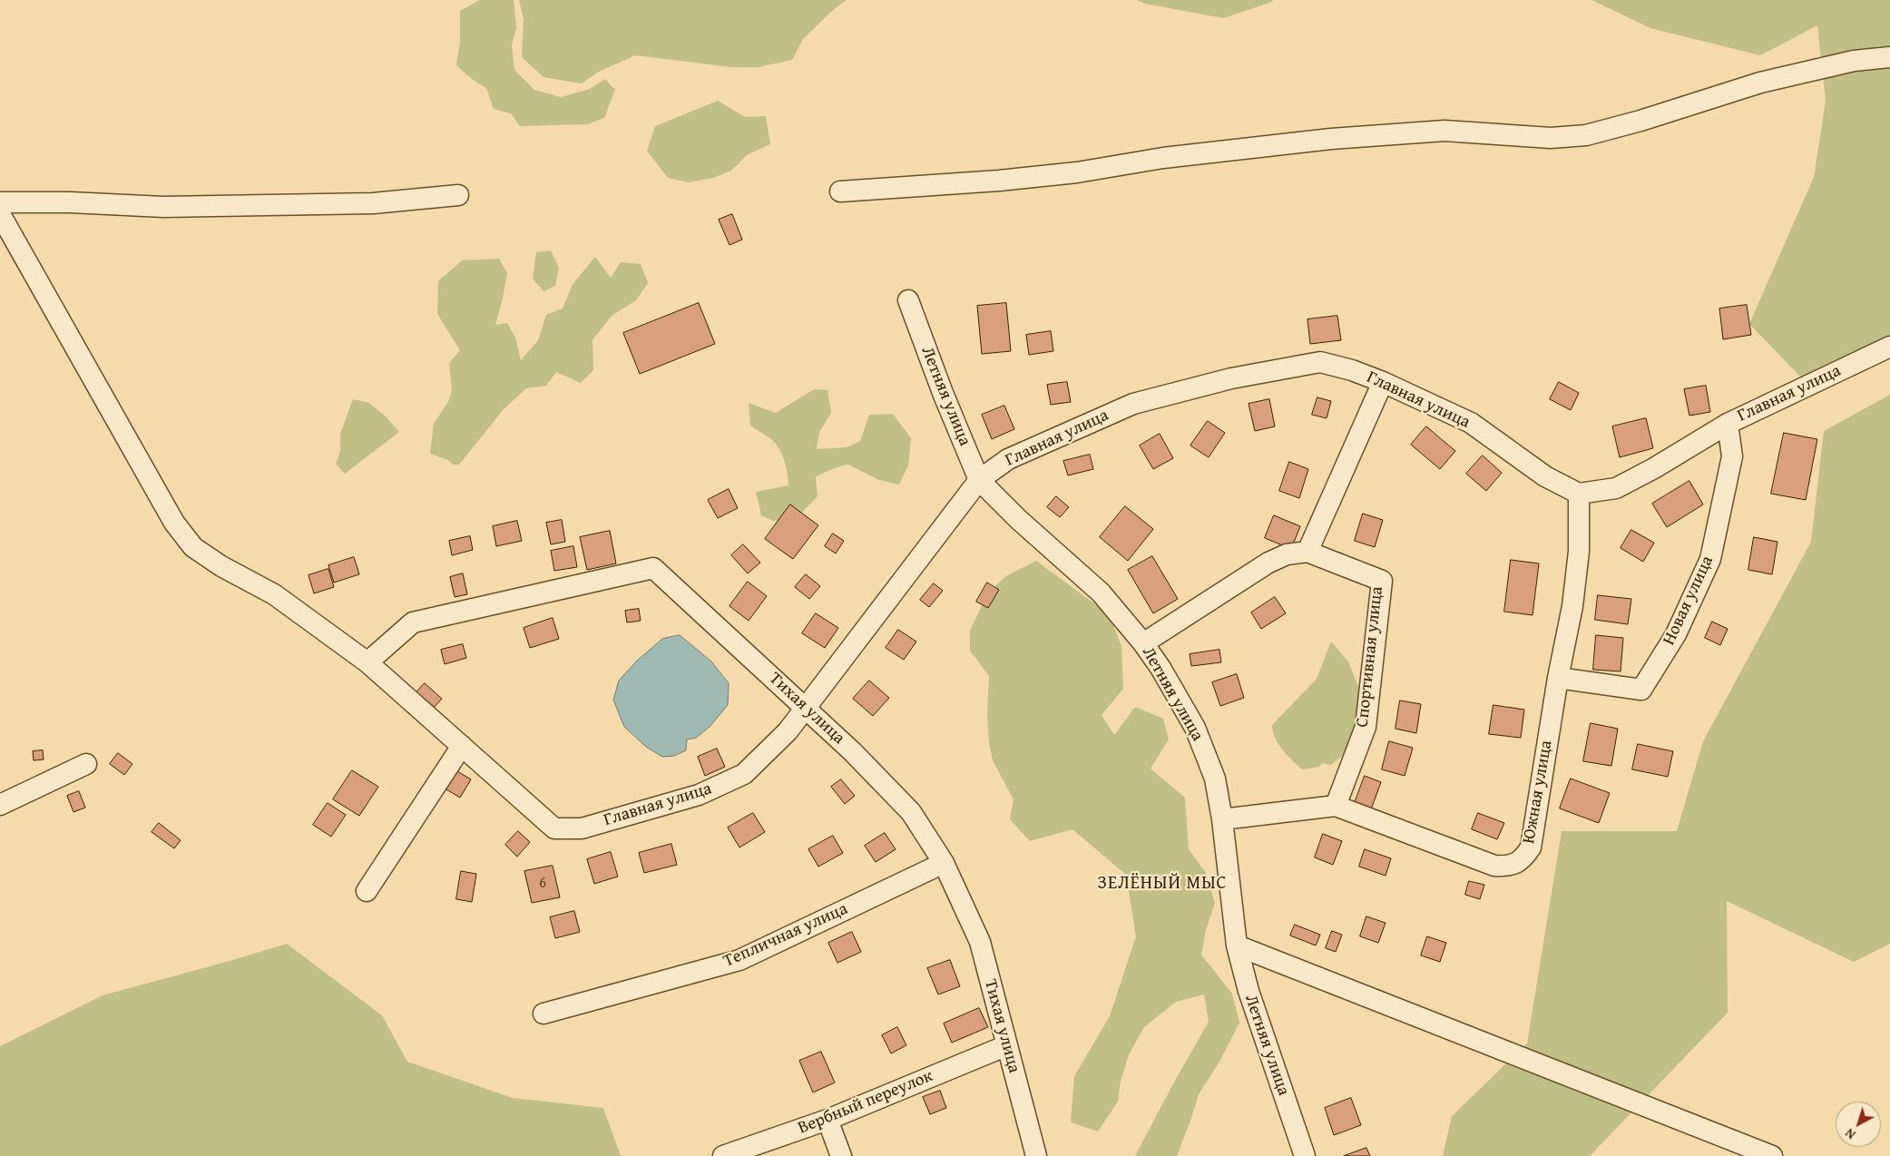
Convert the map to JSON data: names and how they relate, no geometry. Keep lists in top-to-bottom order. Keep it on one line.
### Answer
{"streets":{"street":["Главная улица","Летняя улица","Новая улица","Спортивная улица","Тихая улица","Южная улица","Тепличная улица","Вербный переулок"]},"crossings":[["Главная улица","Летняя улица"],["Главная улица","Новая улица"],["Главная улица","Тихая улица"],["Главная улица","Южная улица"],["Летняя улица","Южная улица"],["Новая улица","Южная улица"],["Спортивная улица","Южная улица"],["Тихая улица","Тепличная улица"],["Тихая улица","Вербный переулок"]],"districts":["ЗЕЛЁНЫЙ МЫС"],"house_numbers":["6"],"north":"bottom left"}
